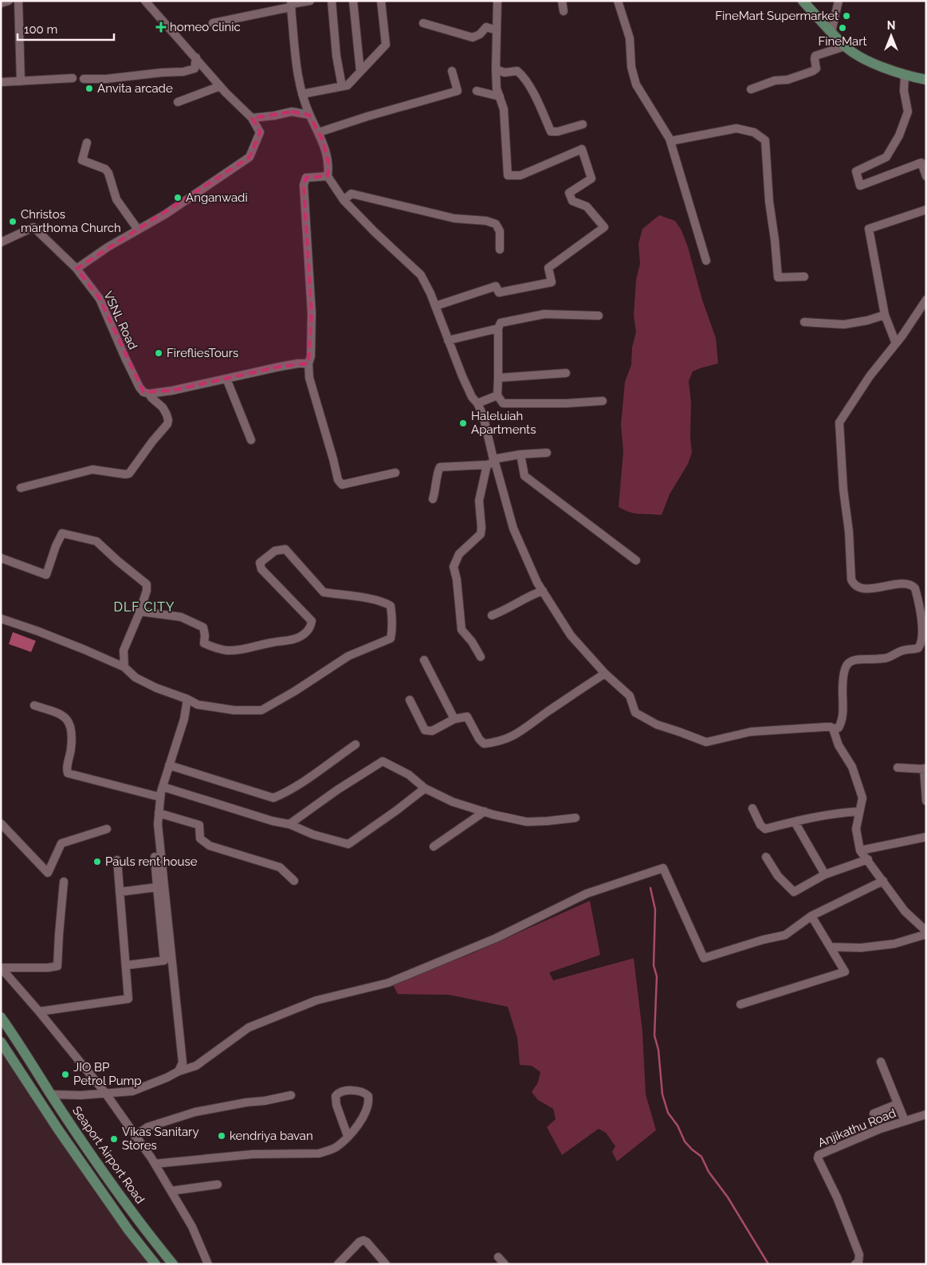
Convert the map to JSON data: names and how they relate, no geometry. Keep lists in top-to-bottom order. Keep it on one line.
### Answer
{"streets":{"main road":["Seaport Airport Road"],"street":["VSNL Road","Anjikathu Road"]},"districts":["DLF CITY"],"places":{"other":["FineMart Supermarket","FineMart","Anvita arcade","Anganwadi","Christos marthoma Church","FirefliesTours","Haleluiah Apartments","Pauls rent house","JIO BP Petrol Pump","kendriya bavan","Vikas Sanitary Stores"],"health":["homeo clinic"]},"scale_bar":"100 m","north":"top"}
